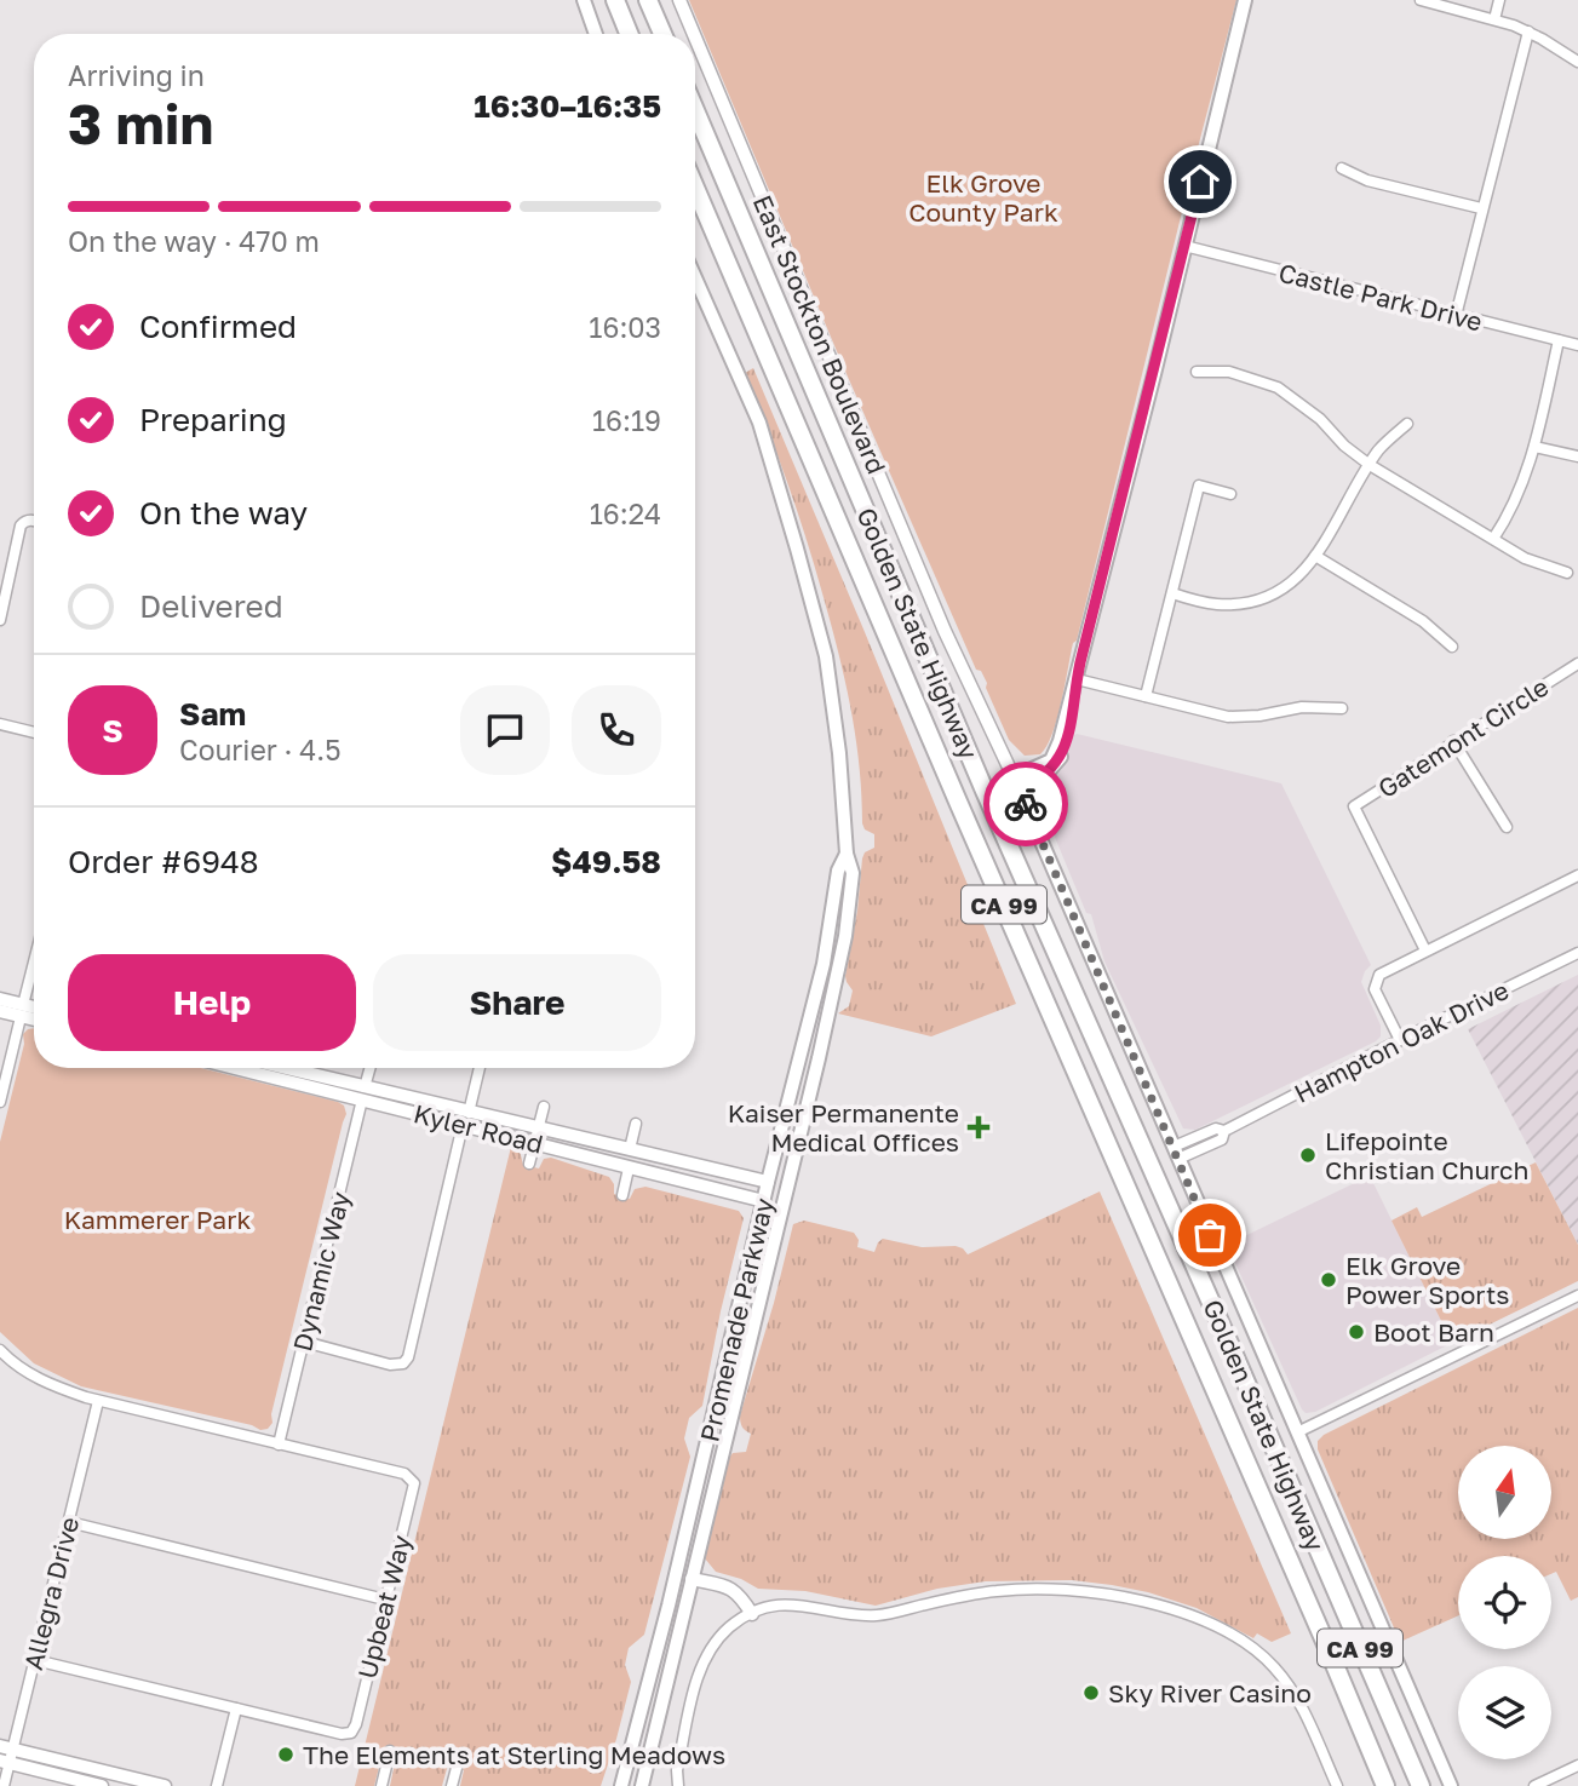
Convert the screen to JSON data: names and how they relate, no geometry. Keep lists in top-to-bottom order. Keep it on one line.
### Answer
{"streets":{"highway":["Golden State Highway","CA 99"],"main road":["East Stockton Boulevard","Promenade Parkway"],"street":["Castle Park Drive","Gatemont Circle","Hampton Oak Drive","Kyler Road","Dynamic Way","Allegra Drive","Upbeat Way"]},"crossings":[["East Stockton Boulevard","Hampton Oak Drive"],["Kyler Road","Dynamic Way"],["Kyler Road","Promenade Parkway"],["Dynamic Way","Upbeat Way"],["Allegra Drive","Upbeat Way"]],"parks":["Elk Grove County Park","Kammerer Park"],"places":{"health":["Kaiser Permanente Medical Offices"],"other":["Lifepointe Christian Church","Elk Grove Power Sports","Boot Barn","Sky River Casino","The Elements at Sterling Meadows"]},"north":"top","page":{"heading":["3 min","Arriving in","16:30–16:35"],"panel":["Sam","Courier · 4.5","Order #6948","$49.58"],"bar":"On the way · 470 m","list":[["Confirmed","16:03"],["Preparing","16:19"],["On the way","16:24"],"Delivered"],"round":"S","buttons":["Help","Share"]}}
